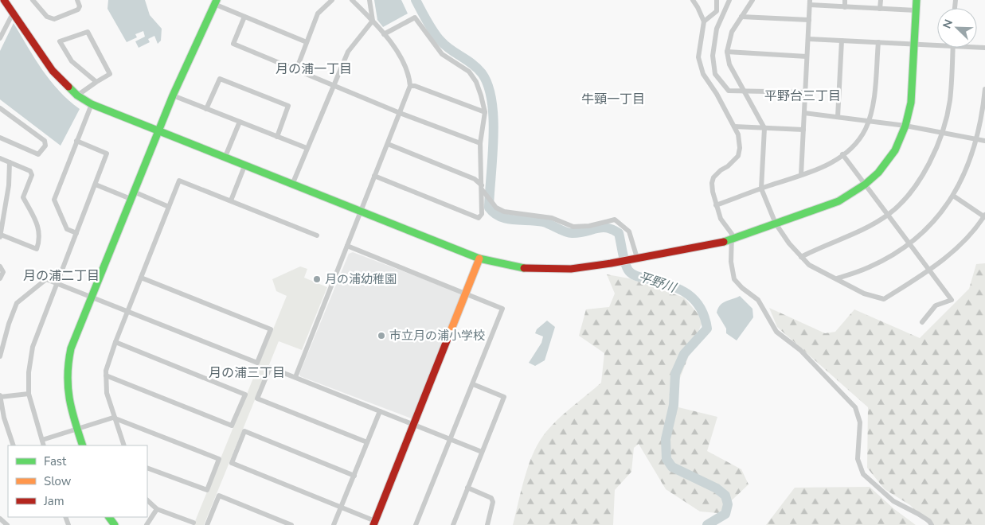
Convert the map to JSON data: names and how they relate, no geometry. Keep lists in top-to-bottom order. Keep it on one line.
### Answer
{"districts":["月の浦一丁目","平野台三丁目","牛頸一丁目","月の浦二丁目","月の浦三丁目"],"water":["平野川"],"places":["月の浦幼稚園","市立月の浦小学校"],"legend":["Fast","Slow","Jam"],"north":"top left"}
